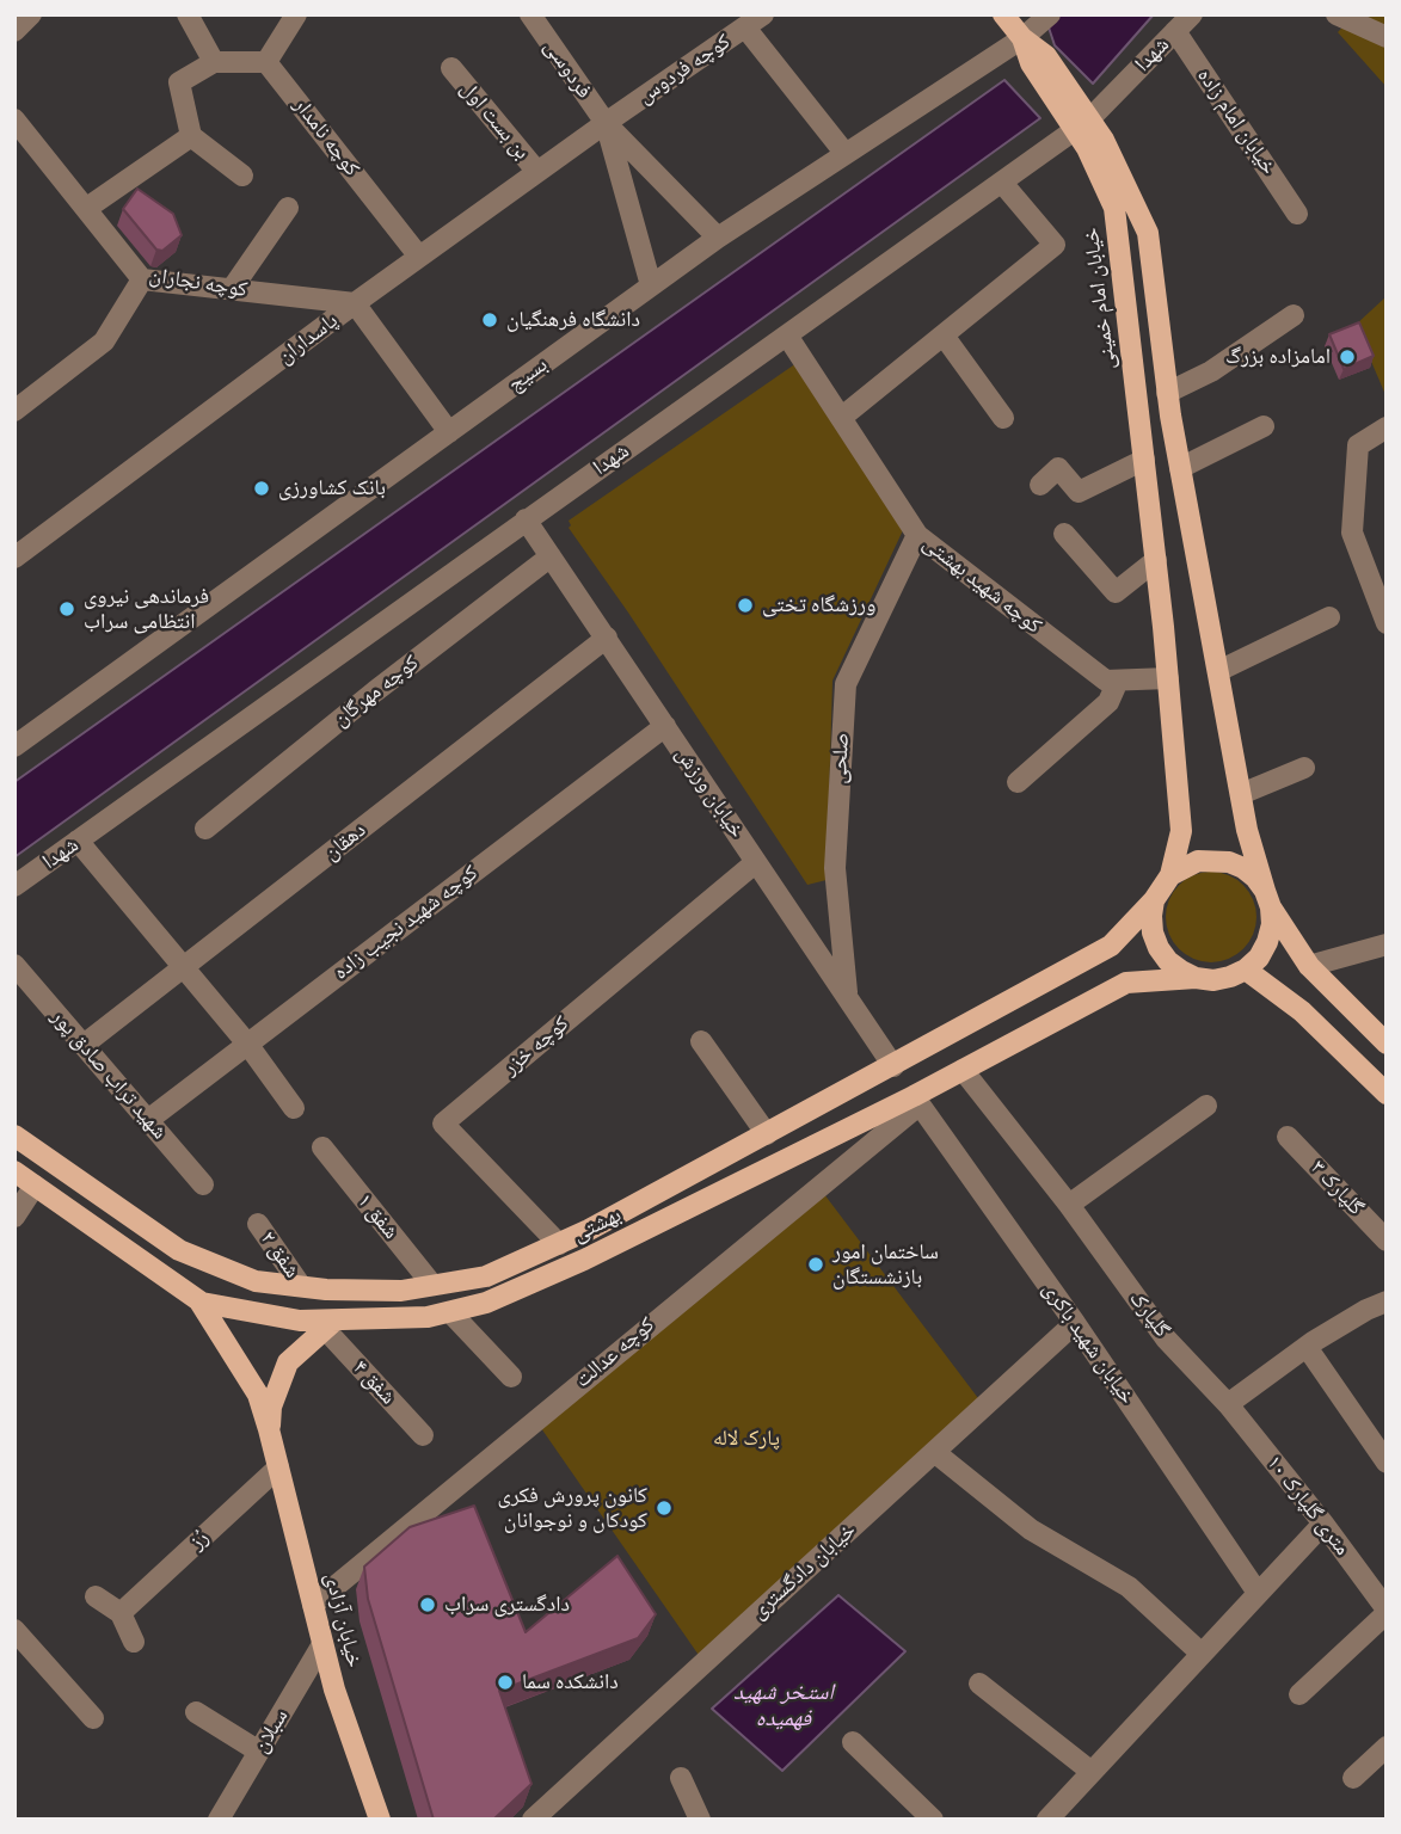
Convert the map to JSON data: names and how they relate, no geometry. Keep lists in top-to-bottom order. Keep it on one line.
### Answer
{"streets":{"main road":["خیابان امام خمینی","بهشتی","خیابان آزادی"],"street":["شهدا","فردوسی","کوچه فردوس","بن بست اول","خیابان امام زاده","کوچه نامدار","کوچه نجاران","پاسداران","بسیج","کوچه شهید بهشتی","کوچه مهرگان","صلحی","خیابان ورزش","دهقان","کوچه شهید نجیب زاده","کوچه خزر","شهید تراب صادق پور","گلپارک ۳","شفق ۱","شفق ۲","گلپارک","خیابان شهید باکری","کوچه عدالت","شفق ۴","۱۰ متری گلپارک","رُز","خیابان دادگستری","سبلان"]},"crossings":[["شهدا","خیابان امام زاده"],["شهدا","خیابان امام خمینی"],["شهدا","کوچه شهید بهشتی"],["شهدا","خیابان ورزش"],["فردوسی","کوچه فردوس"],["فردوسی","پاسداران"],["کوچه فردوس","پاسداران"],["بن بست اول","پاسداران"],["کوچه نامدار","پاسداران"],["کوچه نجاران","پاسداران"],["خیابان امام خمینی","بسیج"],["خیابان امام خمینی","کوچه شهید بهشتی"],["خیابان امام خمینی","بهشتی"],["کوچه شهید بهشتی","صلحی"],["کوچه مهرگان","خیابان ورزش"],["صلحی","خیابان ورزش"],["خیابان ورزش","دهقان"],["خیابان ورزش","کوچه شهید نجیب زاده"],["خیابان ورزش","کوچه خزر"],["خیابان ورزش","بهشتی"],["دهقان","شهید تراب صادق پور"],["کوچه شهید نجیب زاده","شهید تراب صادق پور"],["کوچه خزر","بهشتی"],["شفق ۱","بهشتی"],["بهشتی","شفق ۲"],["بهشتی","گلپارک"],["بهشتی","خیابان شهید باکری"],["بهشتی","کوچه عدالت"],["بهشتی","شفق ۴"],["بهشتی","خیابان آزادی"],["گلپارک","۱۰ متری گلپارک"],["خیابان شهید باکری","کوچه عدالت"],["خیابان شهید باکری","خیابان دادگستری"],["کوچه عدالت","خیابان آزادی"],["رُز","خیابان آزادی"],["خیابان آزادی","سبلان"]],"water":["استخر شهید فهمیده"],"parks":["پارک لاله"],"places":["دانشگاه فرهنگیان","امامزاده بزرگ","بانک کشاورزی","ورزشگاه تختی","فرماندهی نیروی انتظامی سراب","ساختمان امور بازنشستگان","کانون پرورش فکری کودکان و نوجوانان","دادگستری سراب","دانشکده سما"]}
